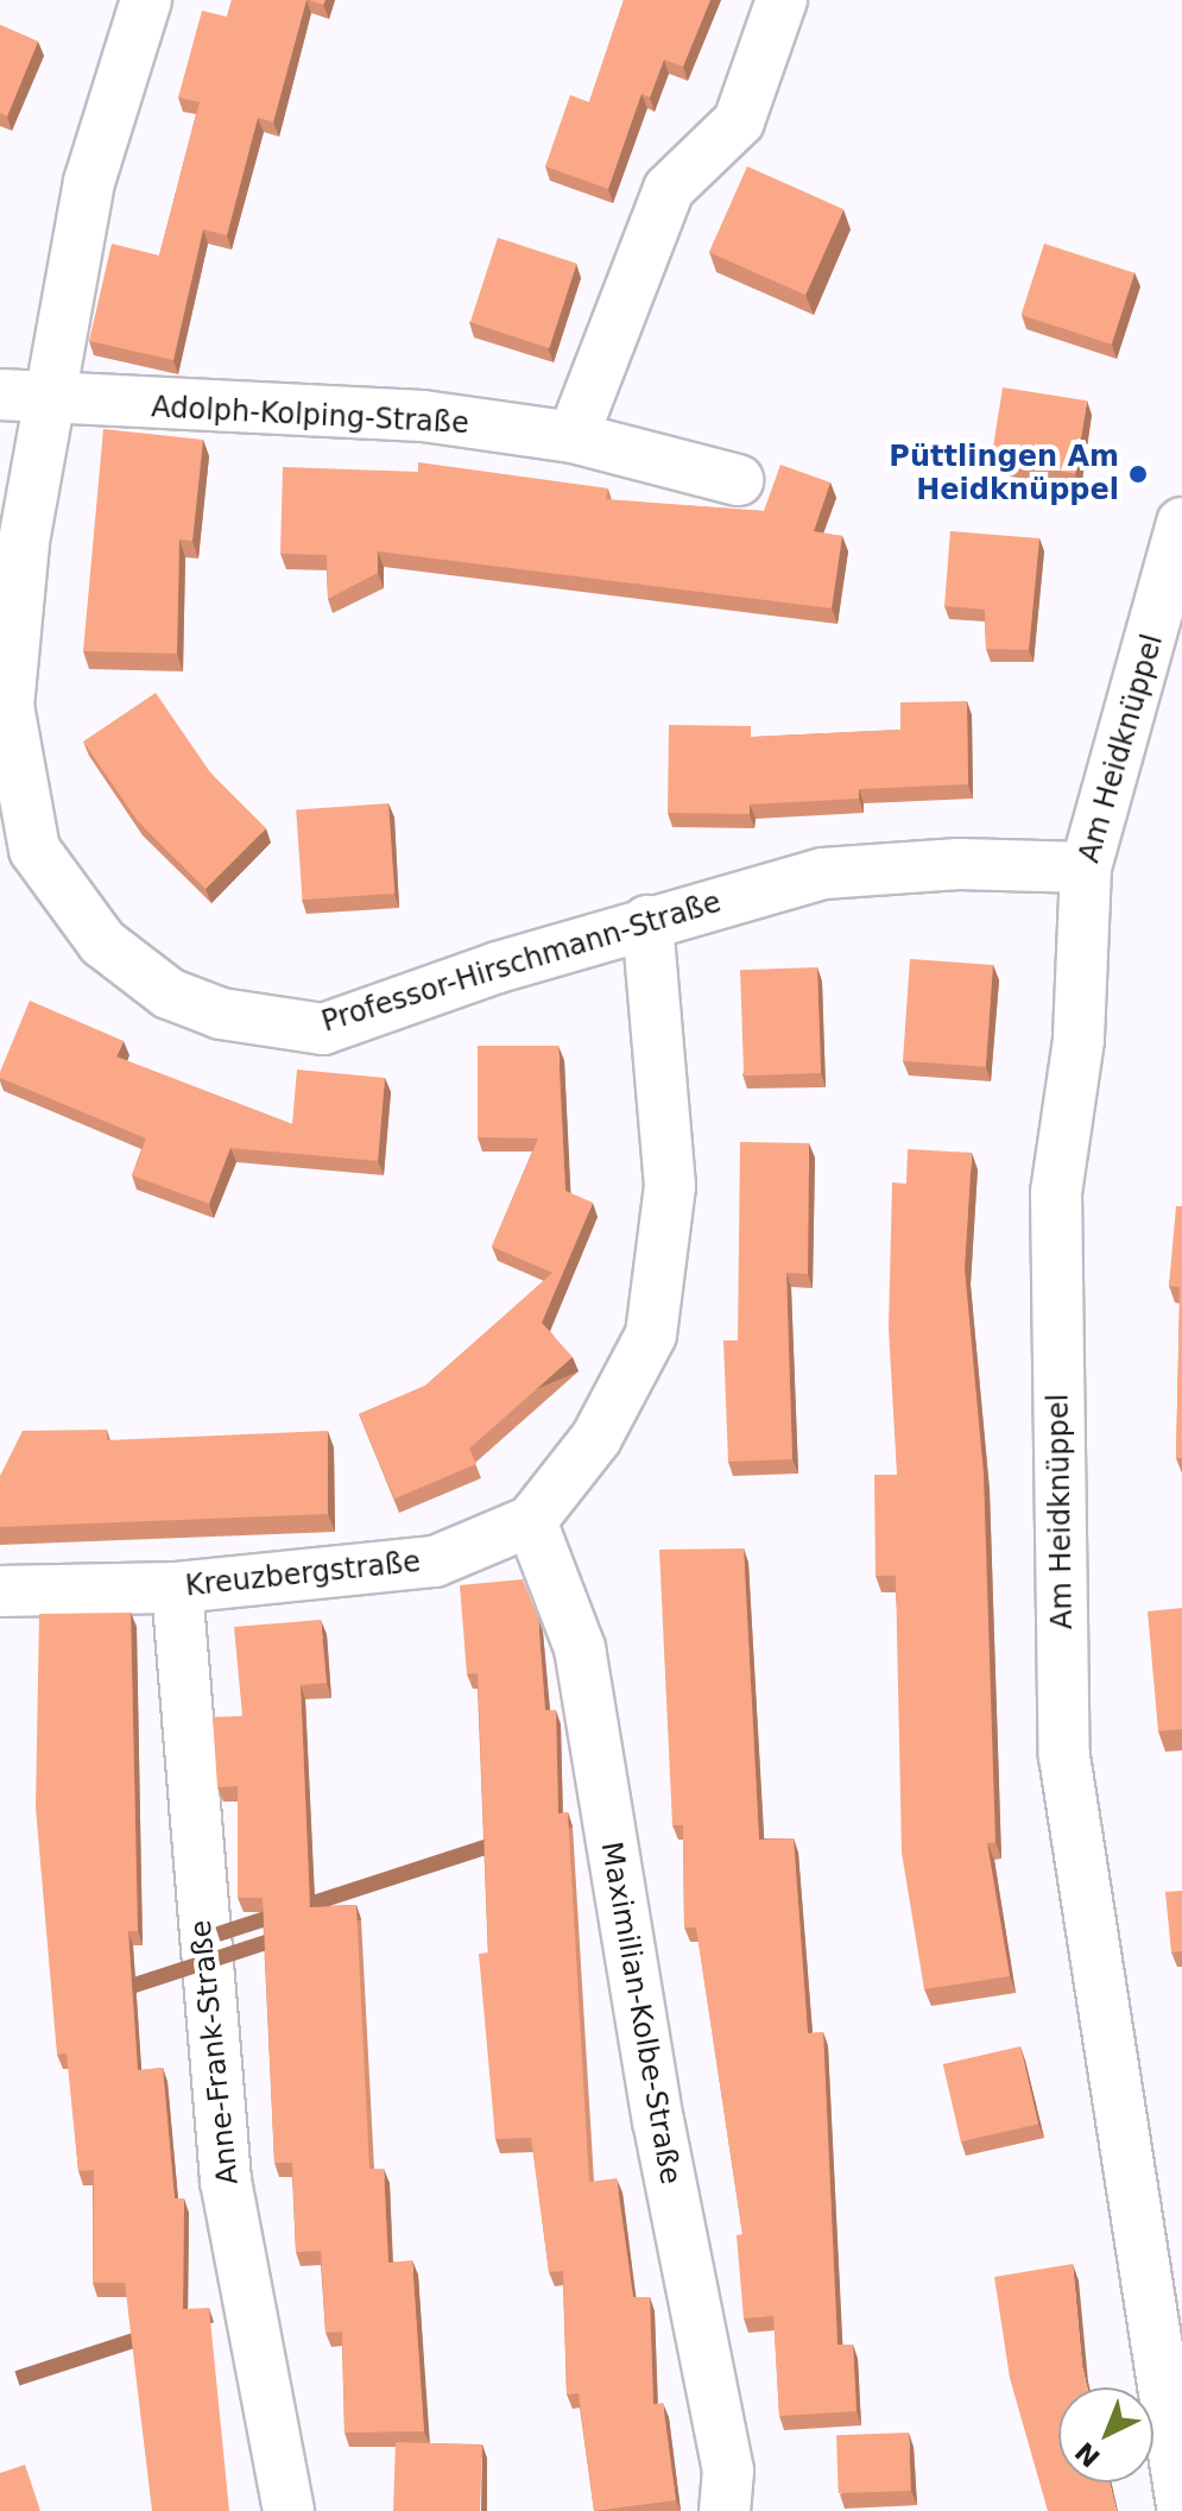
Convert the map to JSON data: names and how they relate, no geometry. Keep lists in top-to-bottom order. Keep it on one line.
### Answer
{"streets":{"street":["Adolph-Kolping-Straße","Am Heidknüppel","Professor-Hirschmann-Straße","Kreuzbergstraße","Maximilian-Kolbe-Straße","Anne-Frank-Straße"]},"crossings":[["Adolph-Kolping-Straße","Professor-Hirschmann-Straße"],["Am Heidknüppel","Professor-Hirschmann-Straße"],["Professor-Hirschmann-Straße","Kreuzbergstraße"],["Kreuzbergstraße","Maximilian-Kolbe-Straße"],["Kreuzbergstraße","Anne-Frank-Straße"]],"places":["Püttlingen Am Heidknüppel"],"north":"bottom left"}
